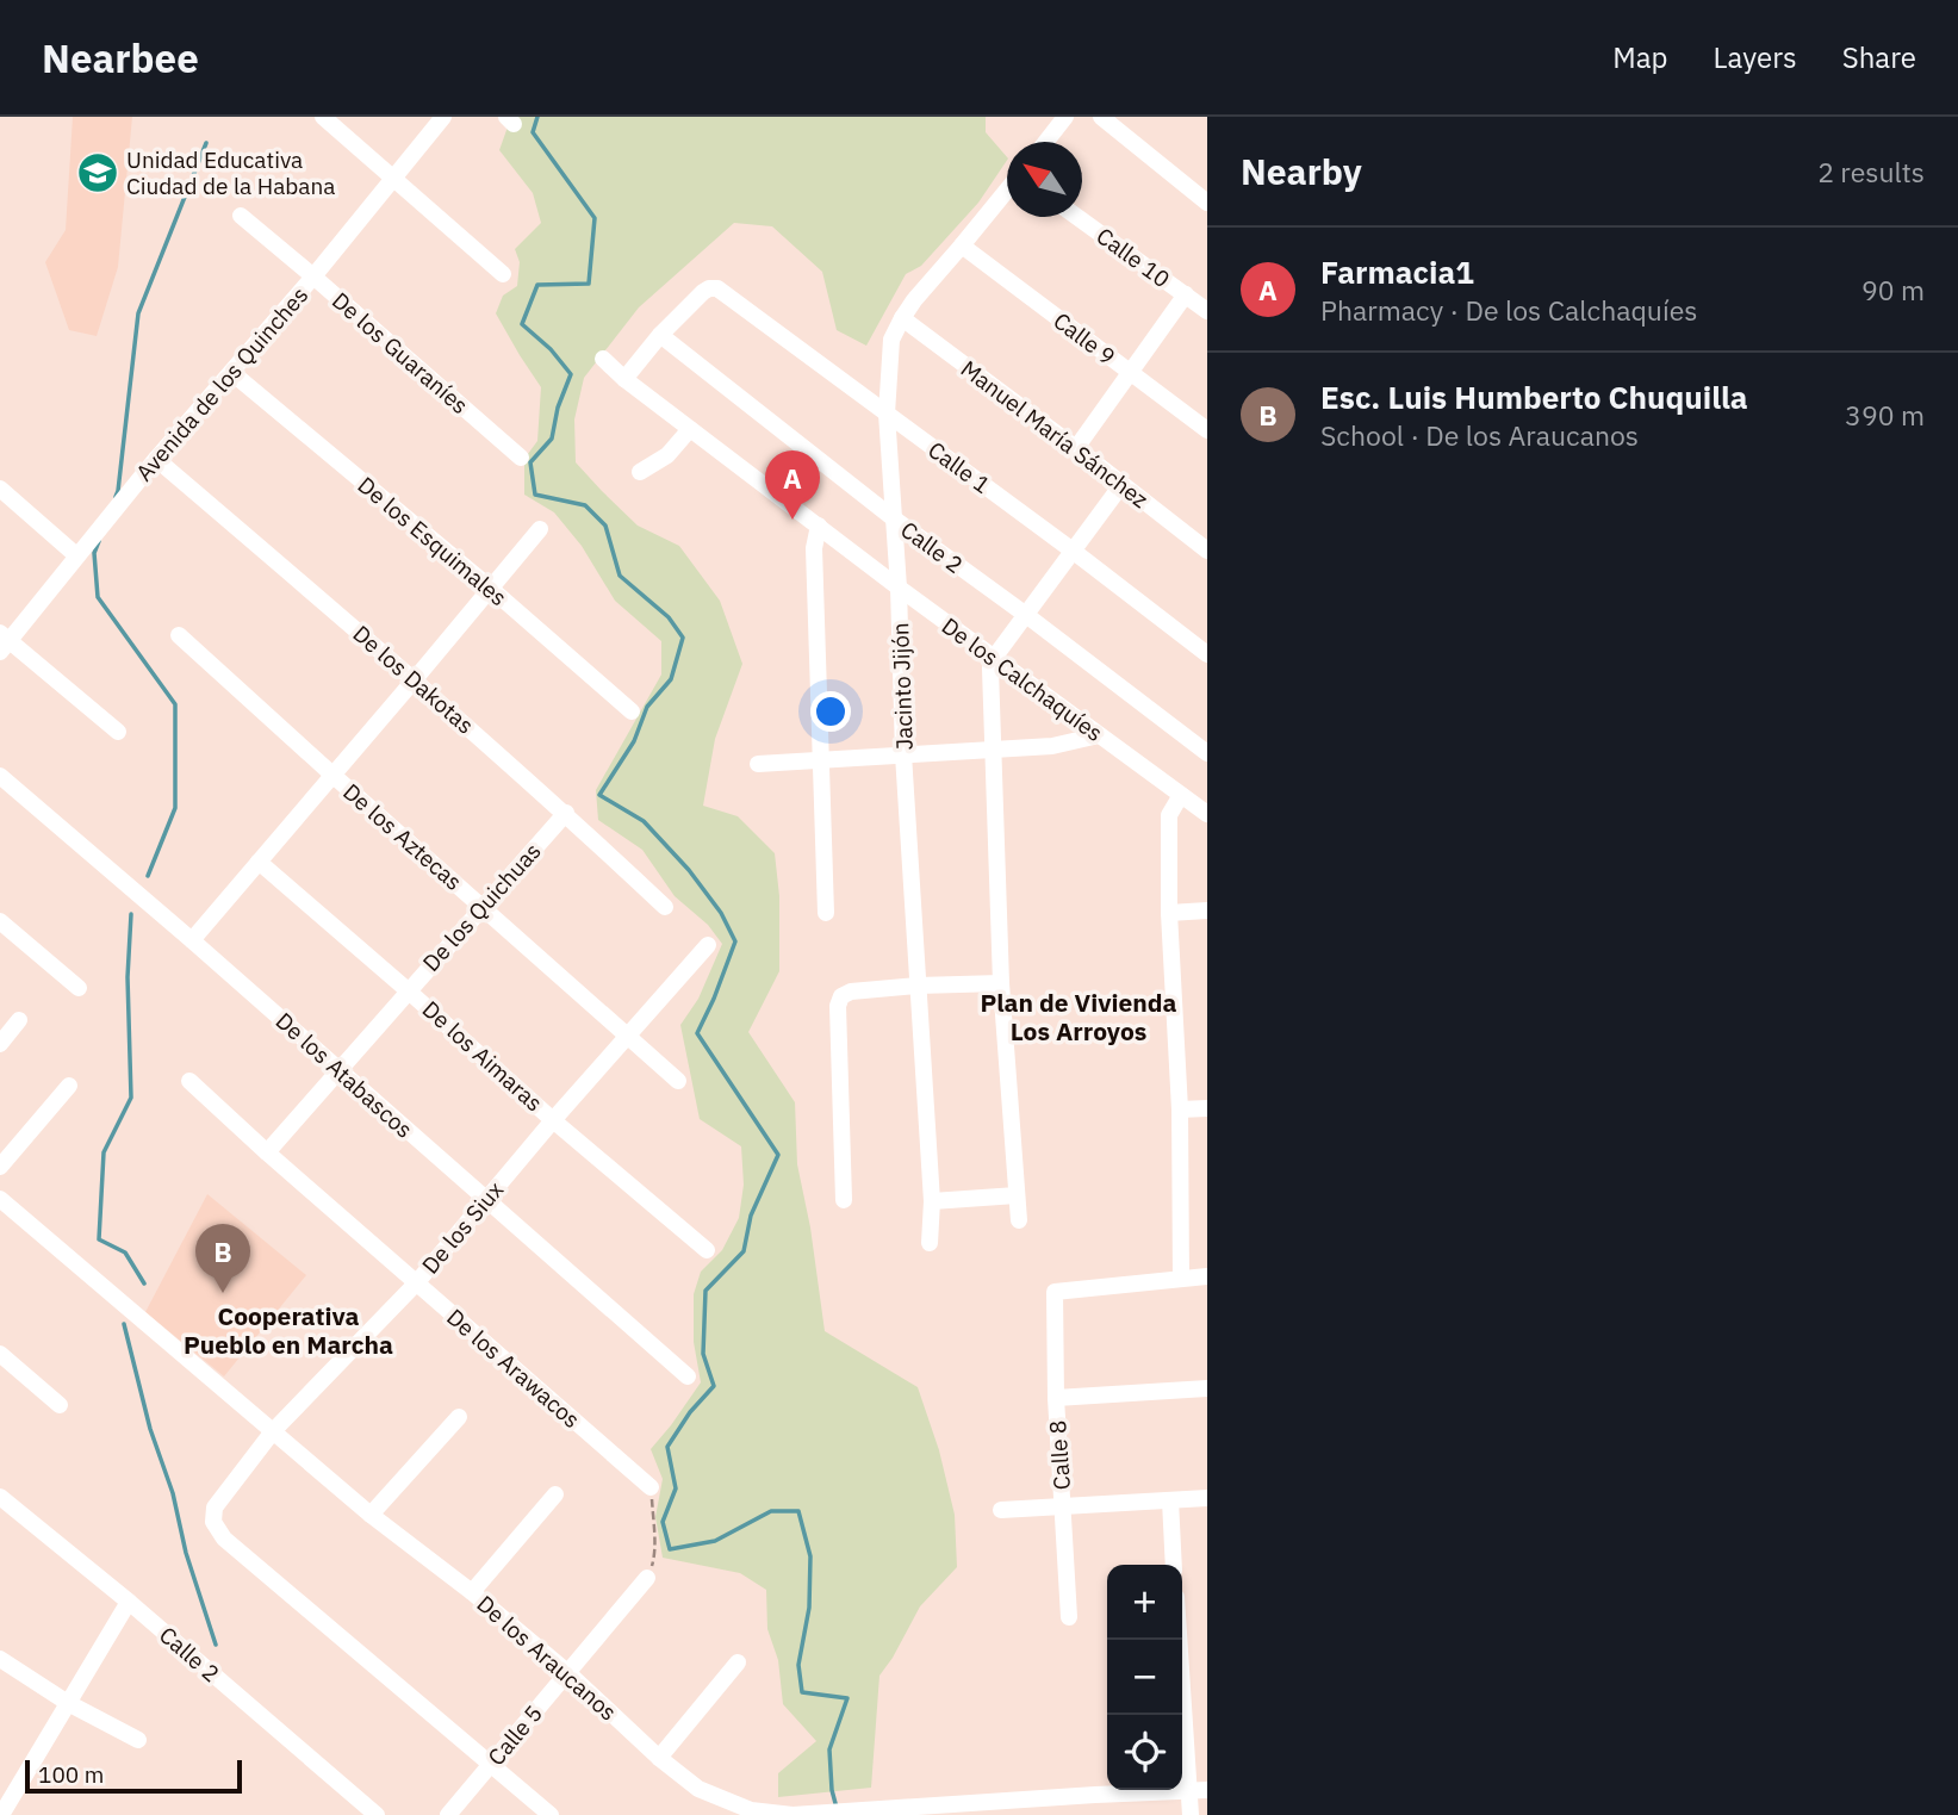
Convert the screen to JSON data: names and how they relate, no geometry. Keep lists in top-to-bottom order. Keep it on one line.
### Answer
{"streets":{"street":["Calle 10","Calle 9","De los Guaraníes","Avenida de los Quinches","Manuel María Sánchez","Calle 1","De los Esquimales","Calle 2","De los Dakotas","De los Calchaquíes","Jacinto Jijón","De los Aztecas","De los Quichuas","De los Aimaras","De los Atabascos","De los Siux","De los Arawacos","Calle 8","De los Araucanos","Calle 5"]},"crossings":[["Calle 9","Jacinto Jijón"],["De los Guaraníes","Avenida de los Quinches"],["Avenida de los Quinches","De los Esquimales"],["Avenida de los Quinches","De los Dakotas"],["Manuel María Sánchez","Jacinto Jijón"],["Calle 1","Calle 2"],["Calle 1","Jacinto Jijón"],["Calle 2","Jacinto Jijón"],["De los Dakotas","De los Quichuas"],["De los Calchaquíes","Jacinto Jijón"],["De los Aztecas","De los Quichuas"],["De los Aztecas","De los Siux"],["De los Quichuas","De los Aimaras"],["De los Quichuas","De los Atabascos"],["De los Quichuas","De los Arawacos"],["De los Aimaras","De los Siux"],["De los Atabascos","De los Siux"],["De los Siux","De los Arawacos"],["De los Siux","De los Araucanos"],["De los Siux","Calle 5"],["De los Araucanos","Calle 5"]],"districts":["Plan de Vivienda Los Arroyos","Cooperativa Pueblo en Marcha"],"places":{"school or university":["Unidad Educativa Ciudad de la Habana"]},"scale_bar":"100 m","north":"top left","page":{"header":"Nearbee","nav":["Map","Layers","Share"],"heading":["Nearby","2 results"],"list":[{"mark":"A","name":"Farmacia1","note":"Pharmacy · De los Calchaquíes","value":"90 m"},{"mark":"B","name":"Esc. Luis Humberto Chuquilla","note":"School · De los Araucanos","value":"390 m"}],"pins":["A","B"],"map_buttons":["+","−"],"scale":"100 m"}}
